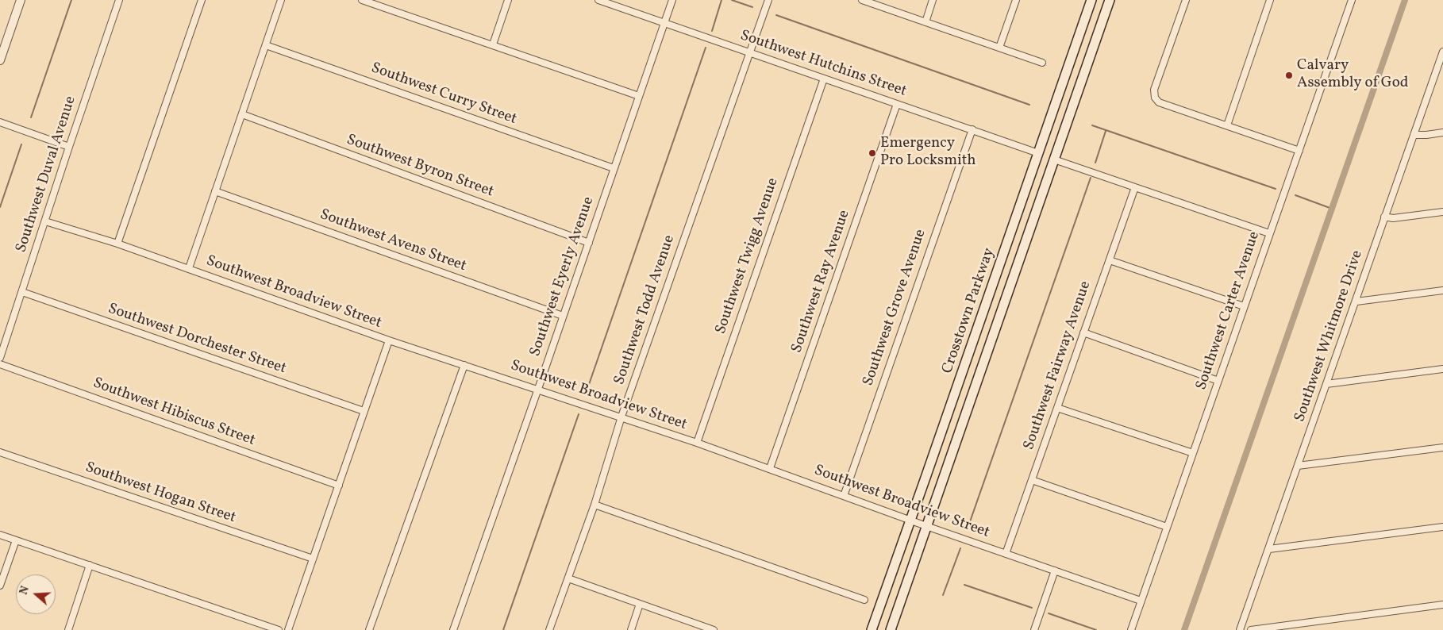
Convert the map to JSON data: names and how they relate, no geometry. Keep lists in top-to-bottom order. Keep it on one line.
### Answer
{"streets":{"main road":["Crosstown Parkway"],"street":["Southwest Hutchins Street","Southwest Curry Street","Southwest Byron Street","Southwest Duval Avenue","Southwest Avens Street","Southwest Twigg Avenue","Southwest Eyerly Avenue","Southwest Ray Avenue","Southwest Broadview Street","Southwest Grove Avenue","Southwest Todd Avenue","Southwest Carter Avenue","Southwest Whitmore Drive","Southwest Dorchester Street","Southwest Fairway Avenue","Southwest Hibiscus Street","Southwest Hogan Street"]},"crossings":[["Southwest Hutchins Street","Southwest Twigg Avenue"],["Southwest Hutchins Street","Southwest Eyerly Avenue"],["Southwest Hutchins Street","Southwest Ray Avenue"],["Southwest Hutchins Street","Southwest Grove Avenue"],["Southwest Hutchins Street","Southwest Todd Avenue"],["Southwest Hutchins Street","Crosstown Parkway"],["Southwest Curry Street","Southwest Eyerly Avenue"],["Southwest Byron Street","Southwest Eyerly Avenue"],["Southwest Duval Avenue","Southwest Broadview Street"],["Southwest Duval Avenue","Southwest Dorchester Street"],["Southwest Avens Street","Southwest Eyerly Avenue"],["Southwest Twigg Avenue","Southwest Broadview Street"],["Southwest Eyerly Avenue","Southwest Broadview Street"],["Southwest Ray Avenue","Southwest Broadview Street"],["Southwest Broadview Street","Southwest Grove Avenue"],["Southwest Broadview Street","Southwest Todd Avenue"],["Southwest Broadview Street","Crosstown Parkway"],["Southwest Broadview Street","Southwest Carter Avenue"],["Southwest Broadview Street","Southwest Fairway Avenue"]],"places":["Calvary Assembly of God","Emergency Pro Locksmith"],"north":"left"}
